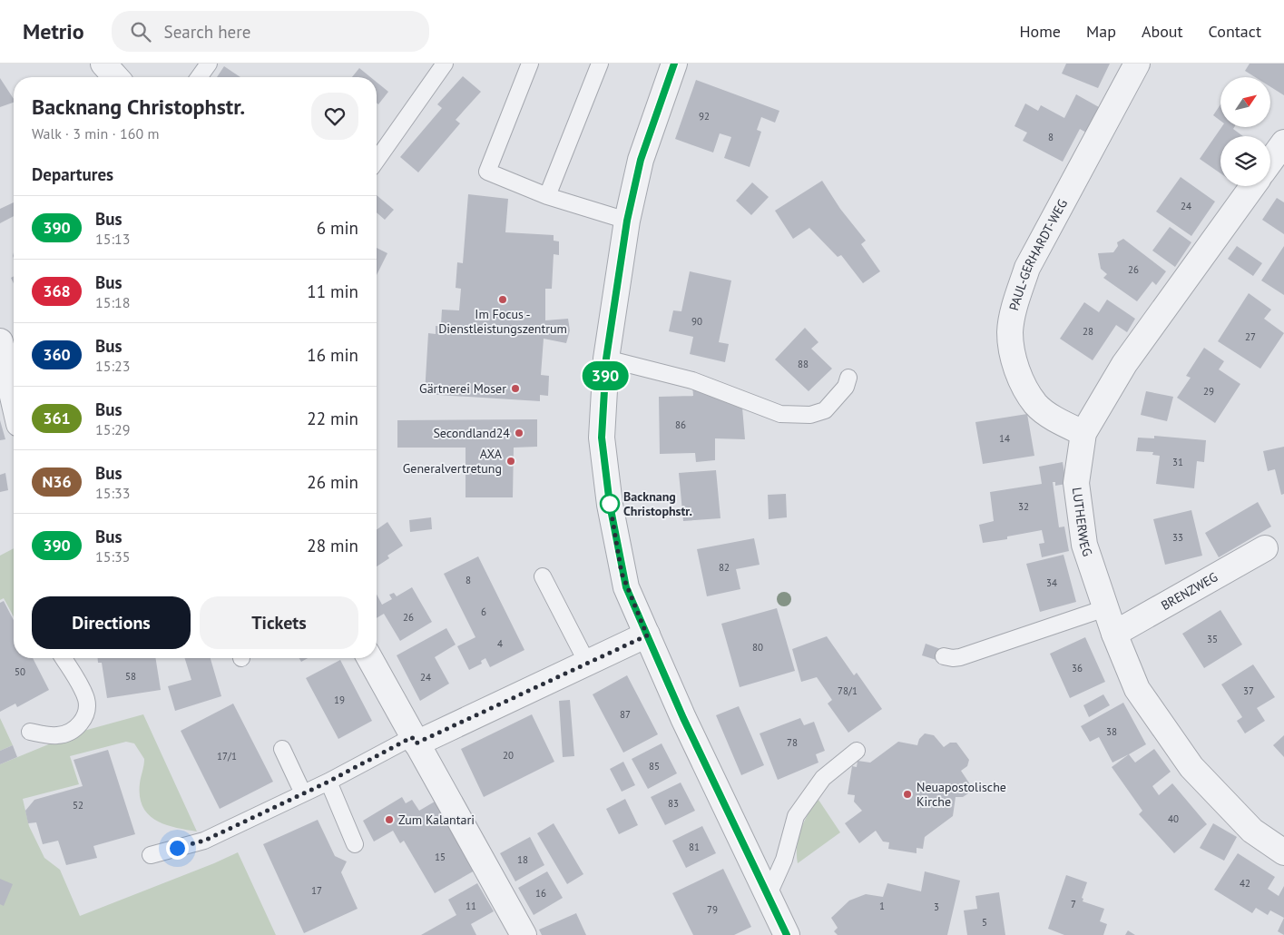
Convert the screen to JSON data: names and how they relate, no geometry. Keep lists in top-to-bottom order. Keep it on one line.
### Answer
{"streets":{"street":["PAUL-GERHARDT-WEG","LUTHERWEG","BRENZWEG"]},"crossings":[["PAUL-GERHARDT-WEG","LUTHERWEG"],["LUTHERWEG","BRENZWEG"]],"places":["Im Focus - Dienstleistungszentrum","Gärtnerei Moser","Secondland24","AXA Generalvertretung","Backnang Christophstr.","Neuapostolische Kirche","Zum Kalantari"],"lines":["bus line 390"],"house_numbers":["92","8","24","26","90","28","27","88","29","86","14","31","32","33","82","8","34","6","26","35","4","80","36","50","58","24","78/1","37","19","87","38","78","20","17/1","85","83","52","40","81","15","18","42","17","16","7","11","1","3","79","5"],"north":"top right","page":{"header":"Metrio","search":"Search here","nav":["Home","Map","About","Contact"],"on_map":"390","heading":[["Backnang Christophstr.","Walk · 3 min · 160 m"],"Departures"],"list":[{"mark":"390","name":"Bus","note":"15:13","value":"6 min"},{"mark":"368","name":"Bus","note":"15:18","value":"11 min"},{"mark":"360","name":"Bus","note":"15:23","value":"16 min"},{"mark":"361","name":"Bus","note":"15:29","value":"22 min"},{"mark":"N36","name":"Bus","note":"15:33","value":"26 min"},{"mark":"390","name":"Bus","note":"15:35","value":"28 min"}],"buttons":["Directions","Tickets"]}}
